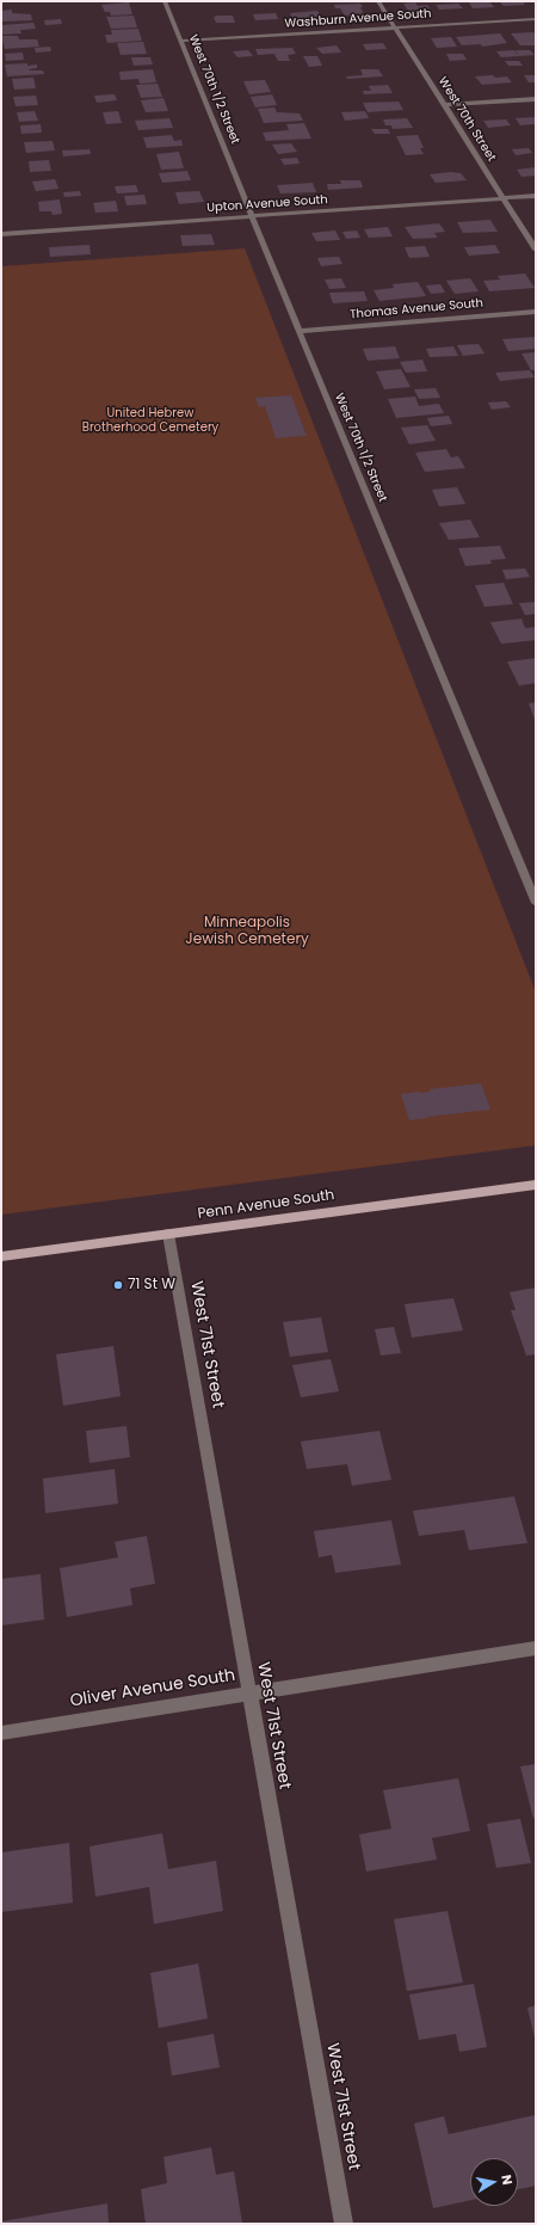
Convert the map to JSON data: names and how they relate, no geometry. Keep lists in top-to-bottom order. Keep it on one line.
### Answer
{"streets":{"main road":["Penn Avenue South"],"street":["Washburn Avenue South","West 70th 1/2 Street","West 70th Street","Upton Avenue South","Thomas Avenue South","West 71st Street","Oliver Avenue South"]},"crossings":[["Washburn Avenue South","West 70th 1/2 Street"],["Washburn Avenue South","West 70th Street"],["West 70th 1/2 Street","Upton Avenue South"],["West 70th 1/2 Street","Thomas Avenue South"],["West 70th Street","Upton Avenue South"],["Penn Avenue South","West 71st Street"],["West 71st Street","Oliver Avenue South"]],"parks":["United Hebrew Brotherhood Cemetery","Minneapolis Jewish Cemetery"],"places":["71 St W"],"north":"right"}
